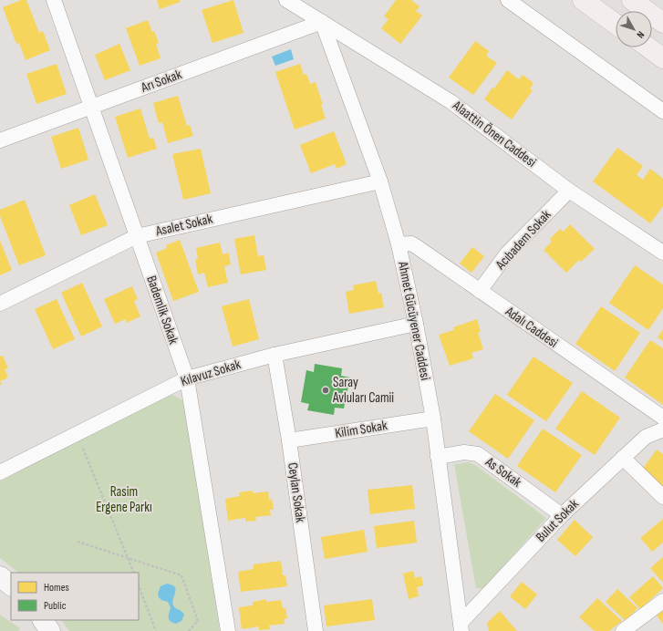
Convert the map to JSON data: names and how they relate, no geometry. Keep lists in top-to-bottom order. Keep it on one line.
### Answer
{"streets":{"street":["Arı Sokak","Alaattin Önen Caddesi","Asalet Sokak","Acıbadem Sokak","Bademlik Sokak","Ahmet Gücüyener Caddesi","Adalı Caddesi","Kılavuz Sokak","Kilim Sokak","As Sokak","Ceylan Sokak","Bulut Sokak"]},"crossings":[["Arı Sokak","Alaattin Önen Caddesi"],["Arı Sokak","Bademlik Sokak"],["Arı Sokak","Ahmet Gücüyener Caddesi"],["Alaattin Önen Caddesi","Acıbadem Sokak"],["Alaattin Önen Caddesi","Ahmet Gücüyener Caddesi"],["Asalet Sokak","Bademlik Sokak"],["Asalet Sokak","Ahmet Gücüyener Caddesi"],["Acıbadem Sokak","Adalı Caddesi"],["Bademlik Sokak","Kılavuz Sokak"],["Ahmet Gücüyener Caddesi","Adalı Caddesi"],["Ahmet Gücüyener Caddesi","Kılavuz Sokak"],["Ahmet Gücüyener Caddesi","Kilim Sokak"],["Ahmet Gücüyener Caddesi","As Sokak"],["Ahmet Gücüyener Caddesi","Bulut Sokak"],["Kılavuz Sokak","Ceylan Sokak"],["Kilim Sokak","Ceylan Sokak"],["As Sokak","Bulut Sokak"]],"parks":["Rasim Ergene Parkı"],"places":["Saray Avluları Camii"],"legend":["Homes","Public"],"north":"bottom right"}
